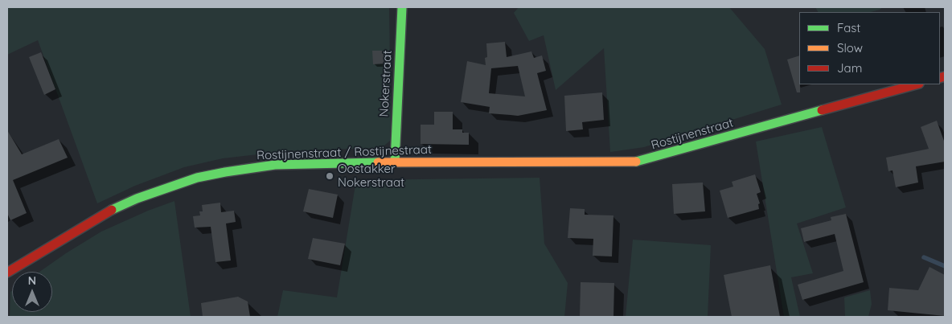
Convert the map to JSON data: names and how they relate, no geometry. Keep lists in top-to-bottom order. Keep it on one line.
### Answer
{"streets":{"street":["Nokerstraat","Rostijnenstraat","Rostijnenstraat / Rostijnestraat"]},"crossings":[["Nokerstraat","Rostijnenstraat / Rostijnestraat"],["Rostijnenstraat","Rostijnenstraat / Rostijnestraat"]],"places":["Oostakker Nokerstraat"],"legend":["Fast","Slow","Jam"],"north":"top"}
